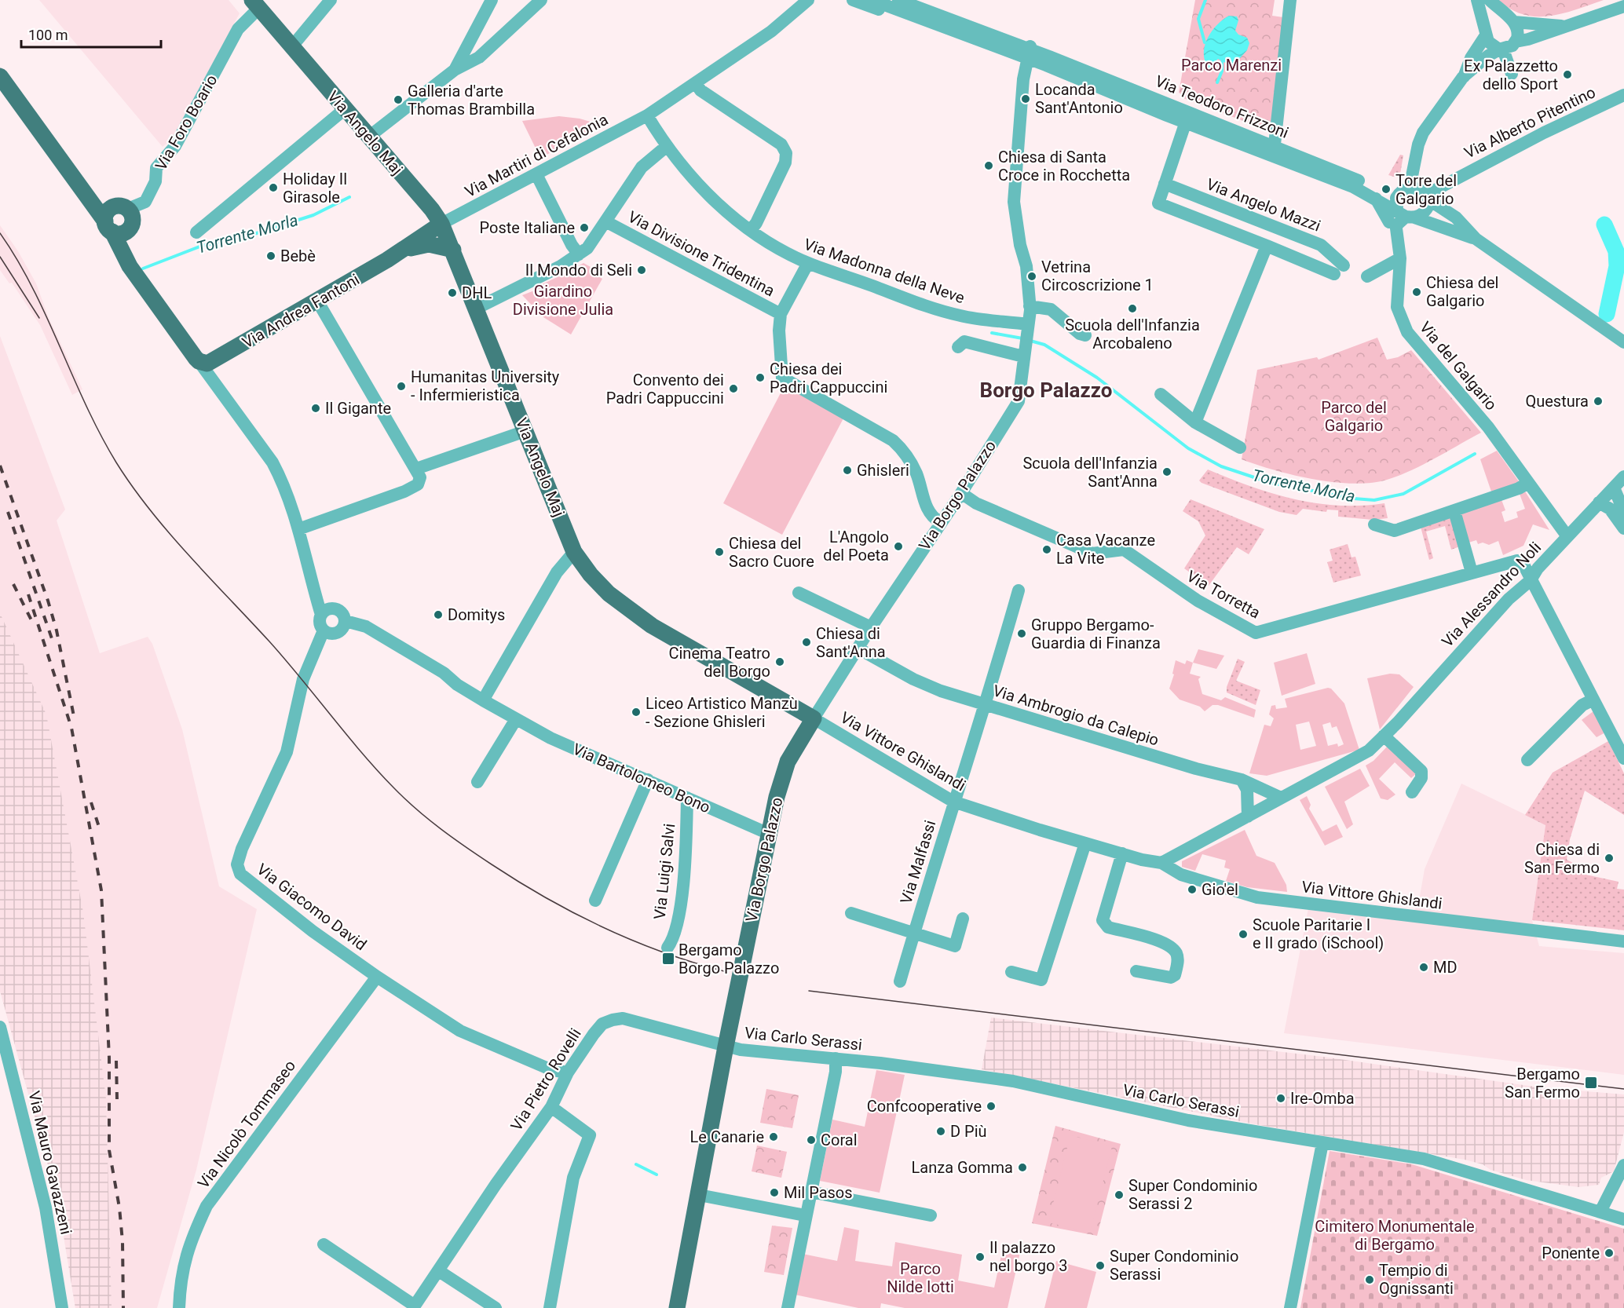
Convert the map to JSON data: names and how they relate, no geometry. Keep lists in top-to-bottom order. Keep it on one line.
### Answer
{"streets":{"main road":["Via Foro Boario","Via Angelo Maj","Via Andrea Fantoni","Via Borgo Palazzo"],"street":["Via Teodoro Frizzoni","Via Alberto Pitentino","Via Martiri di Cefalonia","Via Angelo Mazzi","Via Divisione Tridentina","Via Madonna della Neve","Via del Galgario","Via Torretta","Via Alessandro Noli","Via Ambrogio da Calepio","Via Vittore Ghislandi","Via Bartolomeo Bono","Via Malfassi","Via Luigi Salvi","Via Giacomo David","Via Carlo Serassi","Via Pietro Rovelli","Via Nicolò Tommaseo","Via Mauro Gavazzeni"]},"crossings":[["Via Teodoro Frizzoni","Via Angelo Mazzi"],["Via Teodoro Frizzoni","Via del Galgario"],["Via Foro Boario","Via Angelo Maj"],["Via Angelo Maj","Via Martiri di Cefalonia"],["Via Angelo Maj","Via Andrea Fantoni"],["Via Angelo Maj","Via Borgo Palazzo"],["Via Angelo Maj","Via Vittore Ghislandi"],["Via Martiri di Cefalonia","Via Madonna della Neve"],["Via Martiri di Cefalonia","Via Andrea Fantoni"],["Via Madonna della Neve","Via Borgo Palazzo"],["Via del Galgario","Via Alessandro Noli"],["Via Borgo Palazzo","Via Torretta"],["Via Borgo Palazzo","Via Ambrogio da Calepio"],["Via Borgo Palazzo","Via Vittore Ghislandi"],["Via Borgo Palazzo","Via Bartolomeo Bono"],["Via Borgo Palazzo","Via Carlo Serassi"],["Via Borgo Palazzo","Via Pietro Rovelli"],["Via Torretta","Via Alessandro Noli"],["Via Alessandro Noli","Via Ambrogio da Calepio"],["Via Alessandro Noli","Via Vittore Ghislandi"],["Via Ambrogio da Calepio","Via Malfassi"],["Via Vittore Ghislandi","Via Malfassi"],["Via Bartolomeo Bono","Via Luigi Salvi"],["Via Bartolomeo Bono","Via Giacomo David"],["Via Giacomo David","Via Pietro Rovelli"],["Via Giacomo David","Via Nicolò Tommaseo"],["Via Carlo Serassi","Via Pietro Rovelli"]],"districts":["Borgo Palazzo"],"water":["Torrente Morla"],"parks":["Parco Marenzi","Giardino Divisione Julia","Parco del Galgario","Cimitero Monumentale di Bergamo","Parco Nilde Iotti"],"places":{"other":["Ex Palazzetto dello Sport","Locanda Sant'Antonio","Galleria d'arte Thomas Brambilla","Chiesa di Santa Croce in Rocchetta","Holiday Il Girasole","Torre del Galgario","Poste Italiane","Bebè","Il Mondo di Seli","Vetrina Circoscrizione 1","Chiesa del Galgario","DHL","Scuola dell'Infanzia Arcobaleno","Chiesa dei Padri Cappuccini","Humanitas University - Infermieristica","Convento dei Padri Cappuccini","Questura","Il Gigante","Ghisleri","Scuola dell'Infanzia Sant'Anna","L'Angolo del Poeta","Casa Vacanze La Vite","Chiesa del Sacro Cuore","Domitys","Gruppo Bergamo- Guardia di Finanza","Chiesa di Sant'Anna","Cinema Teatro del Borgo","Liceo Artistico Manzù - Sezione Ghisleri","Chiesa di San Fermo","Gio'el","Scuole Paritarie I e II grado (iSchool)","MD","Ire-Omba","Confcooperative","D Più","Le Canarie","Coral","Lanza Gomma","Mil Pasos","Super Condominio Serassi 2","Ponente","Il palazzo nel borgo 3","Super Condominio Serassi","Tempio di Ognissanti"],"transit":["Bergamo Borgo Palazzo","Bergamo San Fermo"]},"scale_bar":"100 m"}
